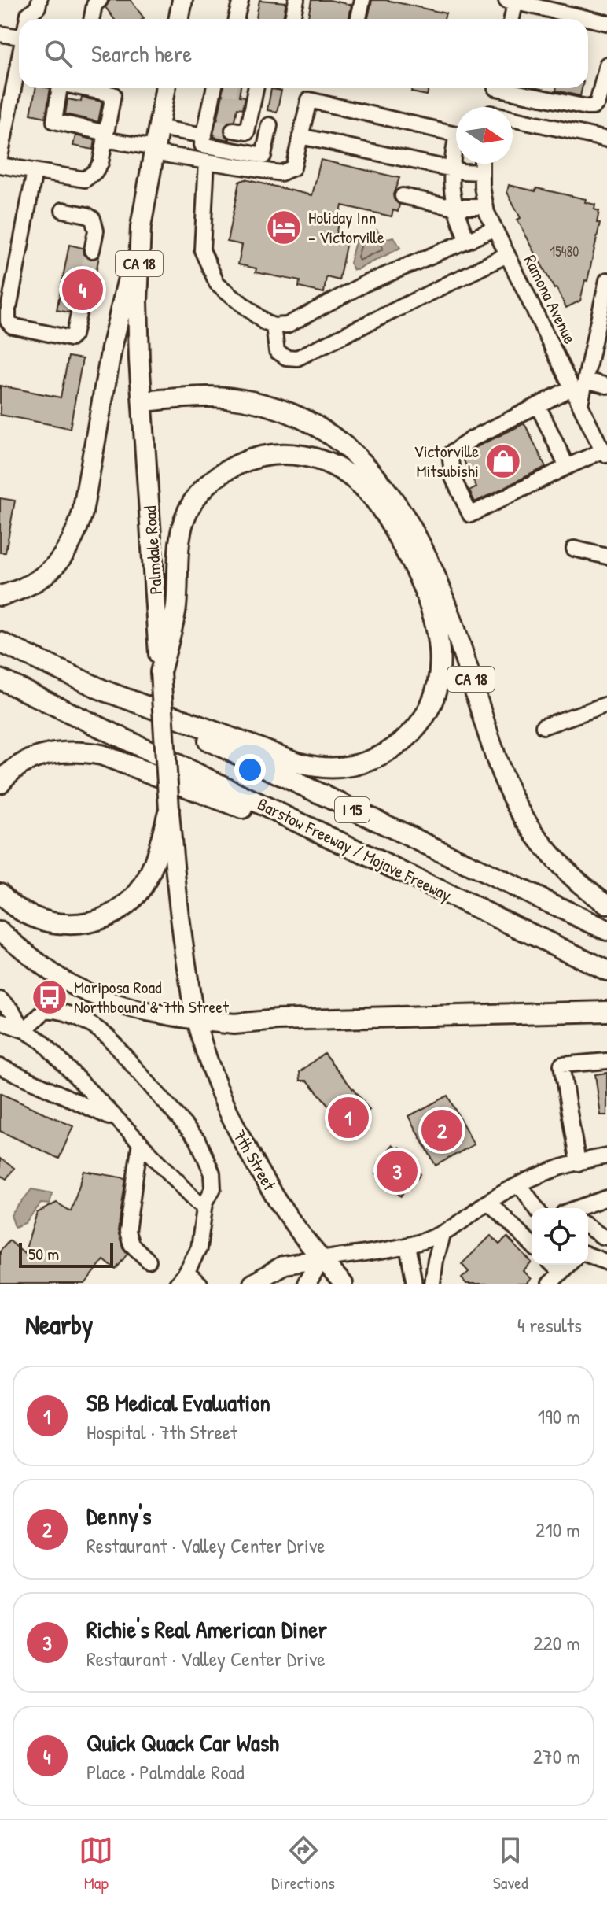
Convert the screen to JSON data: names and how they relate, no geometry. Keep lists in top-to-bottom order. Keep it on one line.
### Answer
{"streets":{"highway":["CA 18","Palmdale Road","I 15","Barstow Freeway / Mojave Freeway"],"main road":["7th Street"],"street":["Ramona Avenue"]},"crossings":[["CA 18","Palmdale Road"],["Palmdale Road","7th Street"]],"places":{"hotel":["Holiday Inn - Victorville"],"shop":["Victorville Mitsubishi"],"bus stop":["Mariposa Road Northbound & 7th Street"]},"house_numbers":["15480"],"scale_bar":"50 m","north":"right","page":{"search":"Search here","pins":["4","1","2","3"],"scale":"50 m","heading":["Nearby","4 results"],"list":[{"mark":"1","name":"SB Medical Evaluation","note":"Hospital · 7th Street","value":"190 m"},{"mark":"2","name":"Denny's","note":"Restaurant · Valley Center Drive","value":"210 m"},{"mark":"3","name":"Richie's Real American Diner","note":"Restaurant · Valley Center Drive","value":"220 m"},{"mark":"4","name":"Quick Quack Car Wash","note":"Place · Palmdale Road","value":"270 m"}],"nav":["Map","Directions","Saved"]}}
